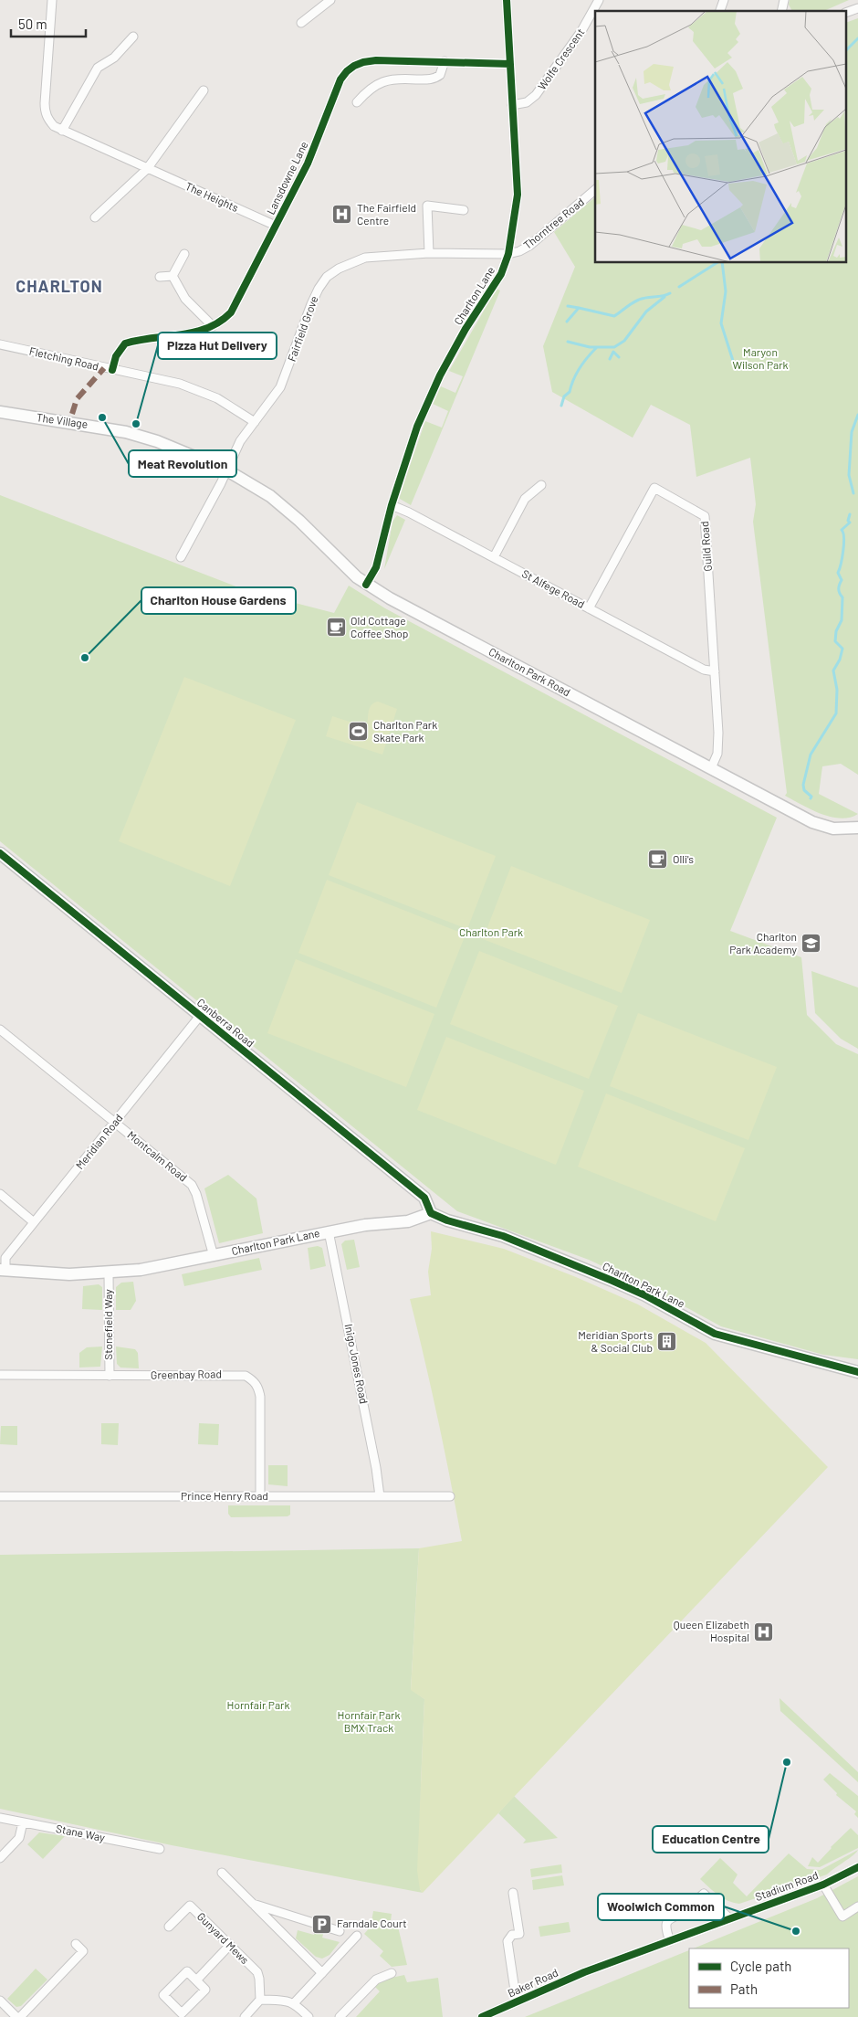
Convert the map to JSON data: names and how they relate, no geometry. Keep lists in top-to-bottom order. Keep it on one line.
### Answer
{"streets":{"street":["Wolfe Crescent","Lansdowne Lane","The Heights","Thorntree Road","Charlton Lane","Fairfield Grove","Fletching Road","The Village","Guild Road","St Alfege Road","Charlton Park Road","Canberra Road","Meridian Road","Montcalm Road","Charlton Park Lane","Stonefield Way","Inigo Jones Road","Greenbay Road","Prince Henry Road","Stane Way","Stadium Road","Gunyard Mews","Baker Road"]},"crossings":[["Wolfe Crescent","Charlton Lane"],["Lansdowne Lane","The Heights"],["Lansdowne Lane","Charlton Lane"],["Lansdowne Lane","Fletching Road"],["Thorntree Road","Charlton Lane"],["Thorntree Road","Fairfield Grove"],["Charlton Lane","Fairfield Grove"],["Charlton Lane","St Alfege Road"],["Charlton Lane","Charlton Park Road"],["Fairfield Grove","Fletching Road"],["Fairfield Grove","The Village"],["Fairfield Grove","Charlton Park Road"],["The Village","Charlton Park Road"],["Guild Road","St Alfege Road"],["Guild Road","Charlton Park Road"],["Canberra Road","Meridian Road"],["Canberra Road","Charlton Park Lane"],["Meridian Road","Montcalm Road"],["Meridian Road","Charlton Park Lane"],["Montcalm Road","Charlton Park Lane"],["Charlton Park Lane","Stonefield Way"],["Charlton Park Lane","Inigo Jones Road"],["Stonefield Way","Greenbay Road"],["Inigo Jones Road","Prince Henry Road"],["Greenbay Road","Prince Henry Road"],["Stadium Road","Baker Road"]],"districts":["CHARLTON"],"parks":["Maryon Wilson Park","Charlton Park","Hornfair Park","Hornfair Park BMX Track"],"places":{"hospital":["The Fairfield Centre","Queen Elizabeth Hospital"],"other":["Meat Revolution","Pizza Hut Delivery","Charlton House Gardens","Education Centre","Woolwich Common"],"cafe":["Old Cottage Coffee Shop","Olli's"],"sports":["Charlton Park Skate Park"],"school or university":["Charlton Park Academy"],"building":["Meridian Sports & Social Club"],"parking":["Farndale Court"]},"legend":["Cycle path","Path"],"scale_bar":"50 m"}
